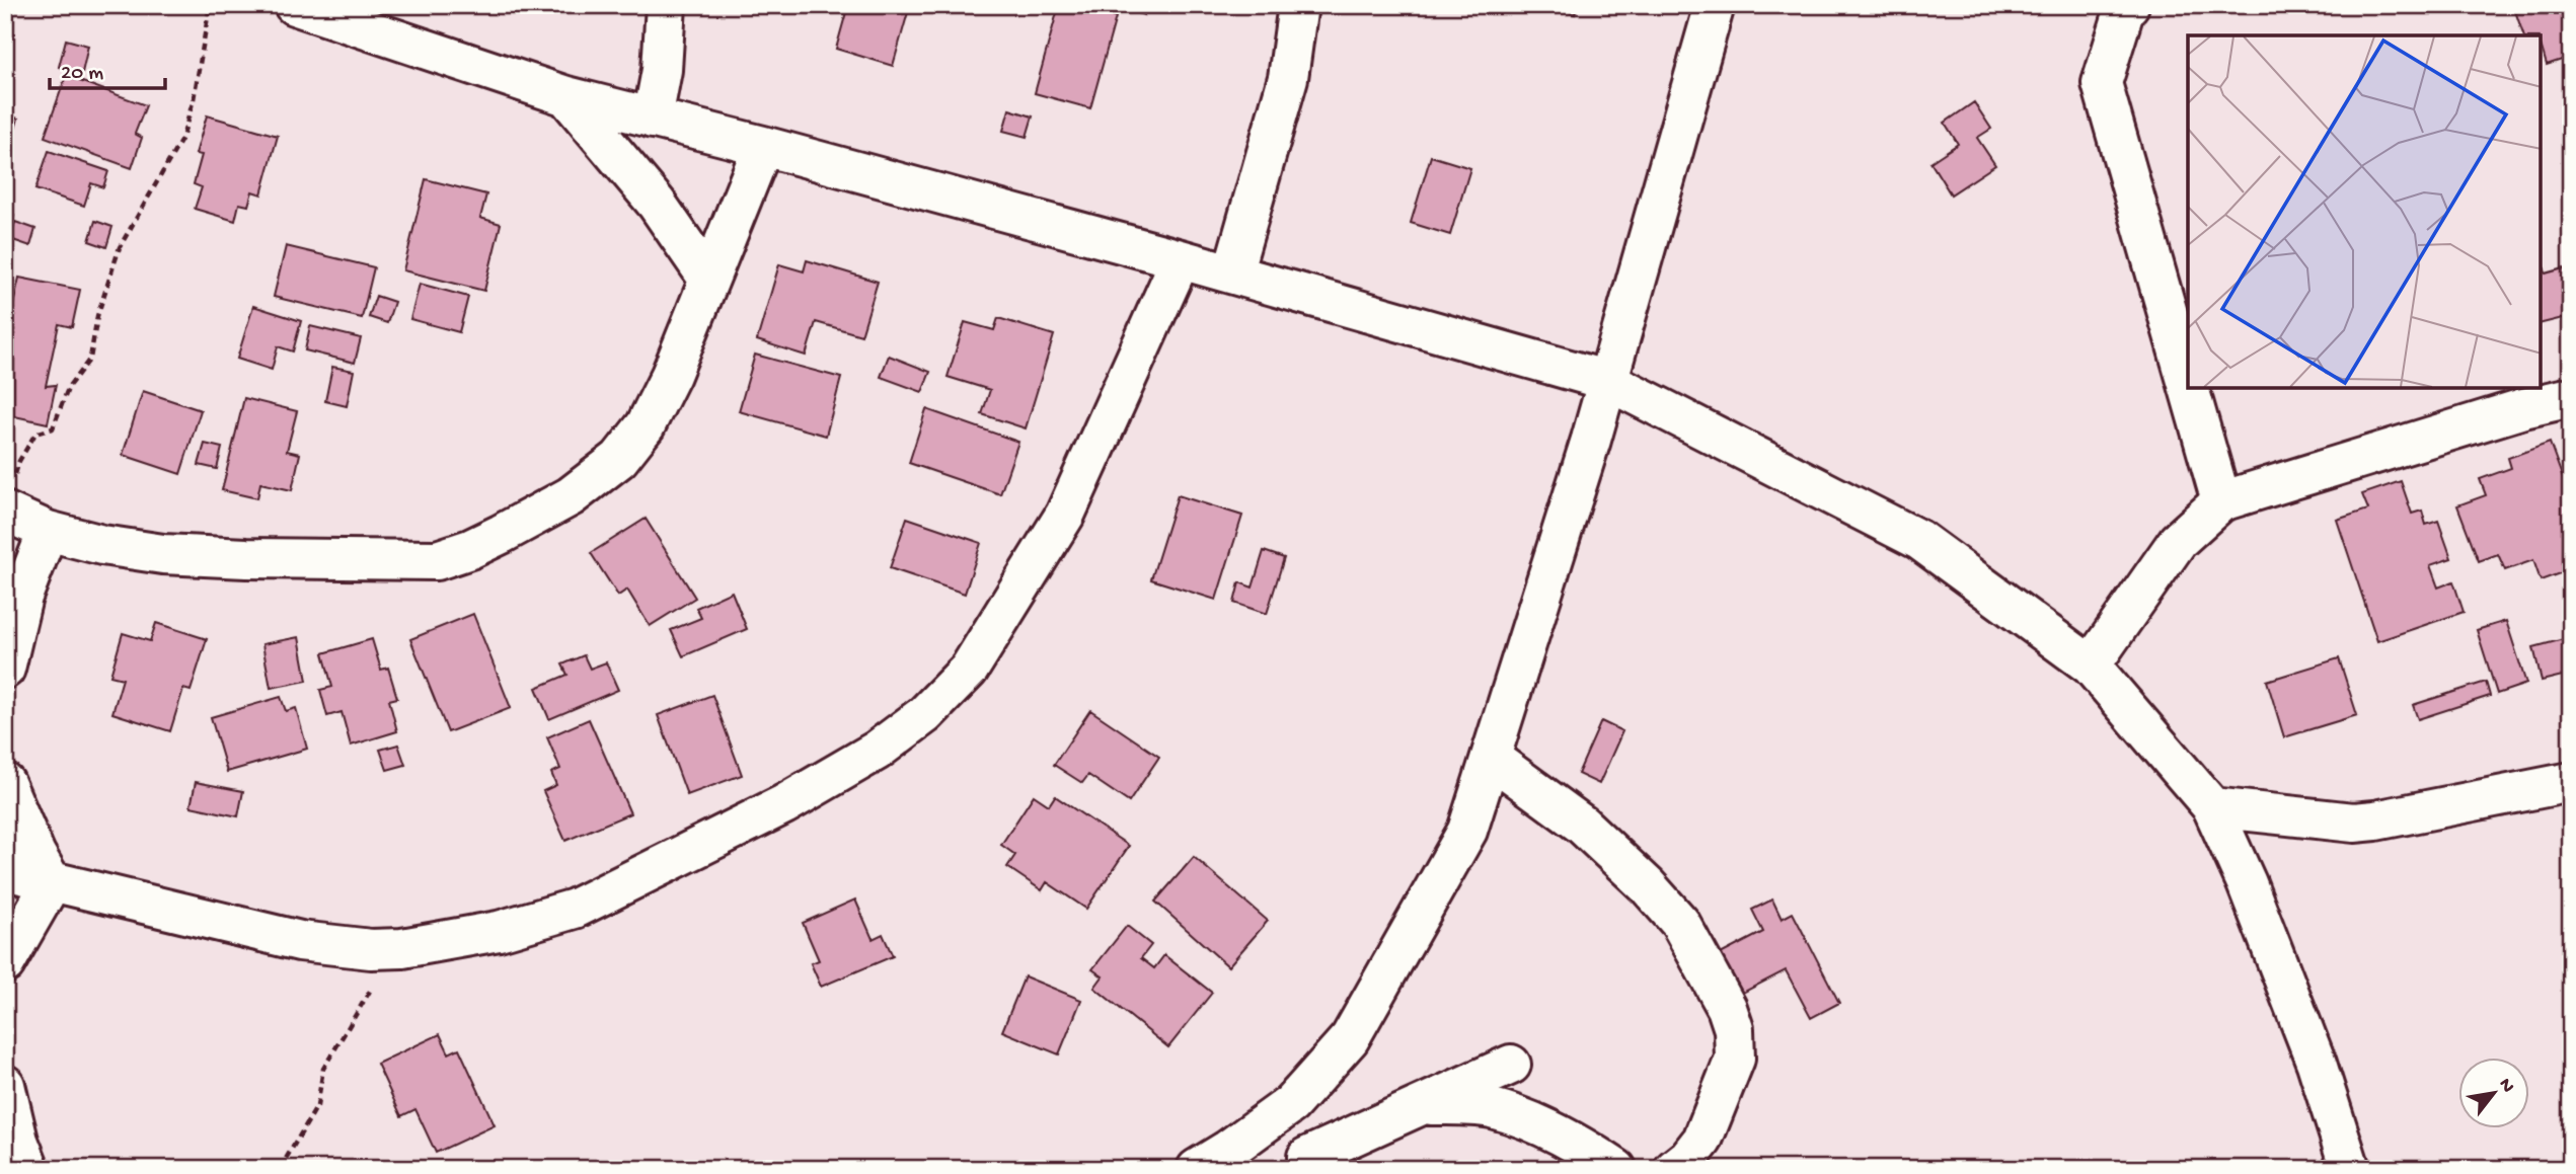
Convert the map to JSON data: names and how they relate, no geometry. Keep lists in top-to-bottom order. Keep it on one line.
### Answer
{"scale_bar":"20 m","north":"top right"}
